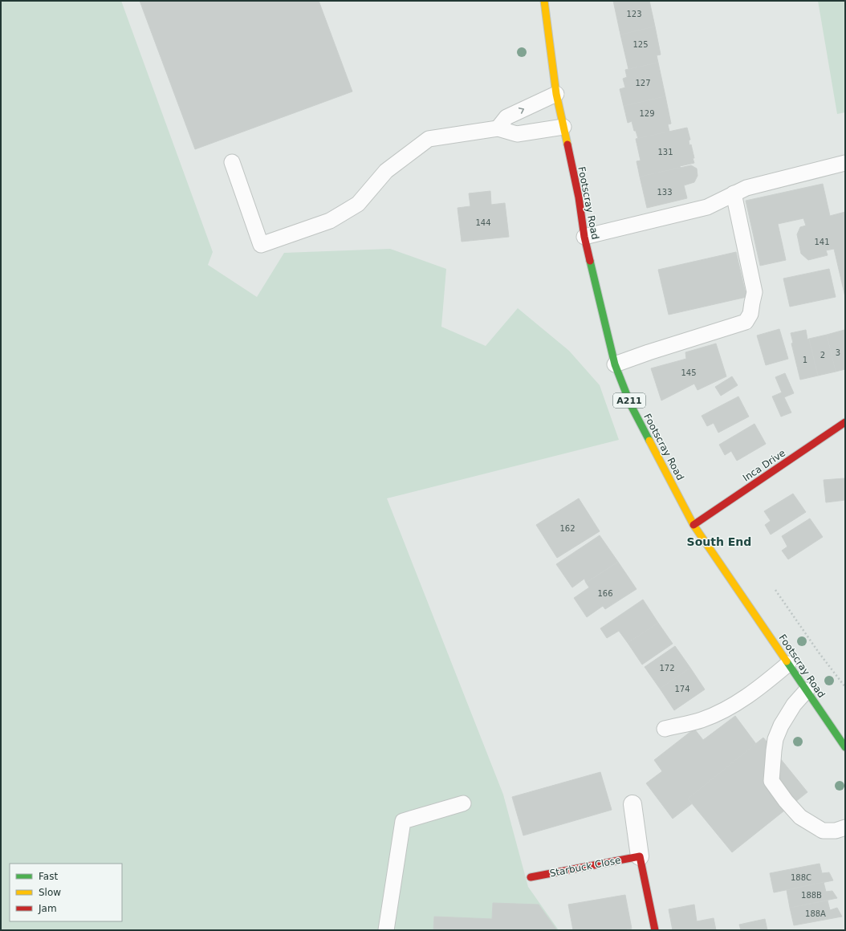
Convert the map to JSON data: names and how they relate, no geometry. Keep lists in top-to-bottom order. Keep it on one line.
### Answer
{"streets":{"main road":["Footscray Road","A211","Inca Drive","Starbuck Close"]},"crossings":[["Footscray Road","Inca Drive"]],"districts":["South End"],"house_numbers":["123","125","127","129","131","133","144","141","3","2","1","145","162","166","172","174","188C","188B","188A"],"legend":["Fast","Slow","Jam"]}
